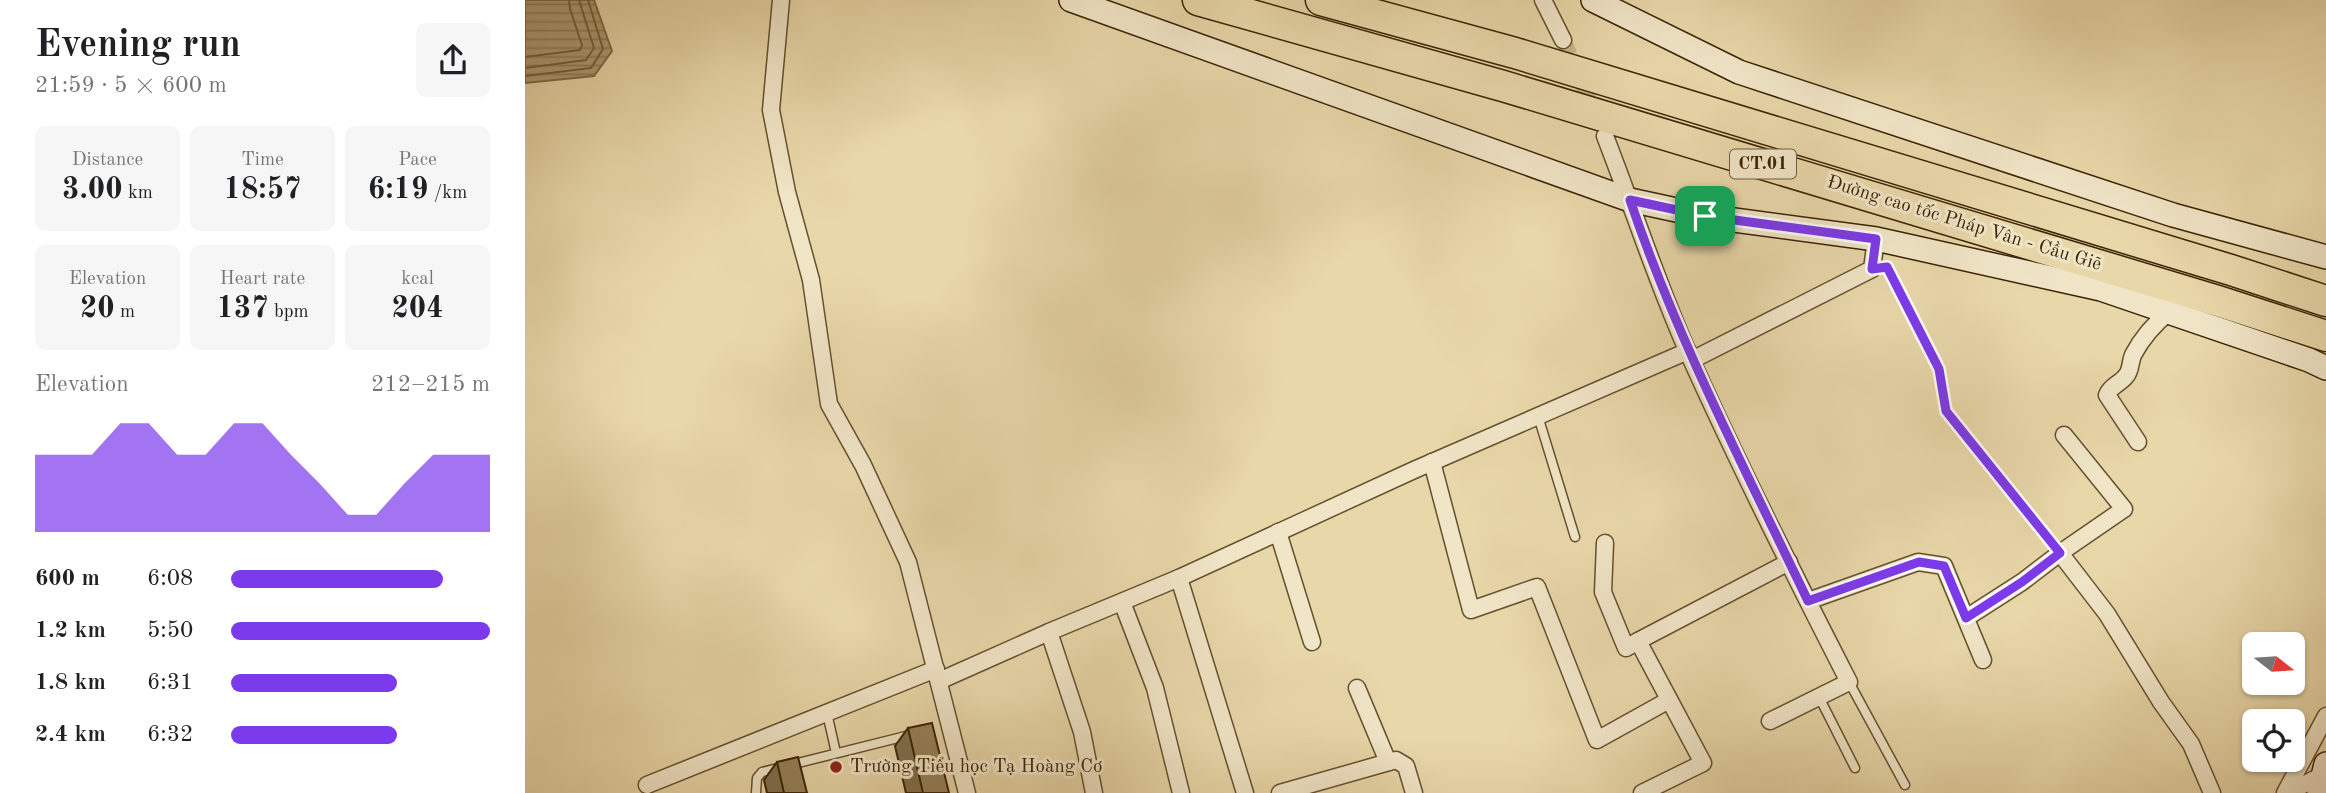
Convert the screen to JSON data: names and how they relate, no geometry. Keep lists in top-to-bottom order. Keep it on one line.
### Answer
{"streets":{"highway":["CT.01","Đường cao tốc Pháp Vân - Cầu Giẽ"]},"places":["Trường Tiểu học Tạ Hoàng Cơ"],"north":"right","page":{"heading":["Evening run","21:59 · 5 × 600 m"],"stats":[["Distance","3.00 km"],["Time","18:57"],["Pace","6:19 /km"],["Elevation","20 m"],["Heart rate","137 bpm"],["kcal","204"]],"chart":["Elevation","212–215 m"],"list":[{"name":"600 m","note":"6:08"},{"name":"1.2 km","note":"5:50"},{"name":"1.8 km","note":"6:31"},{"name":"2.4 km","note":"6:32"}]}}
